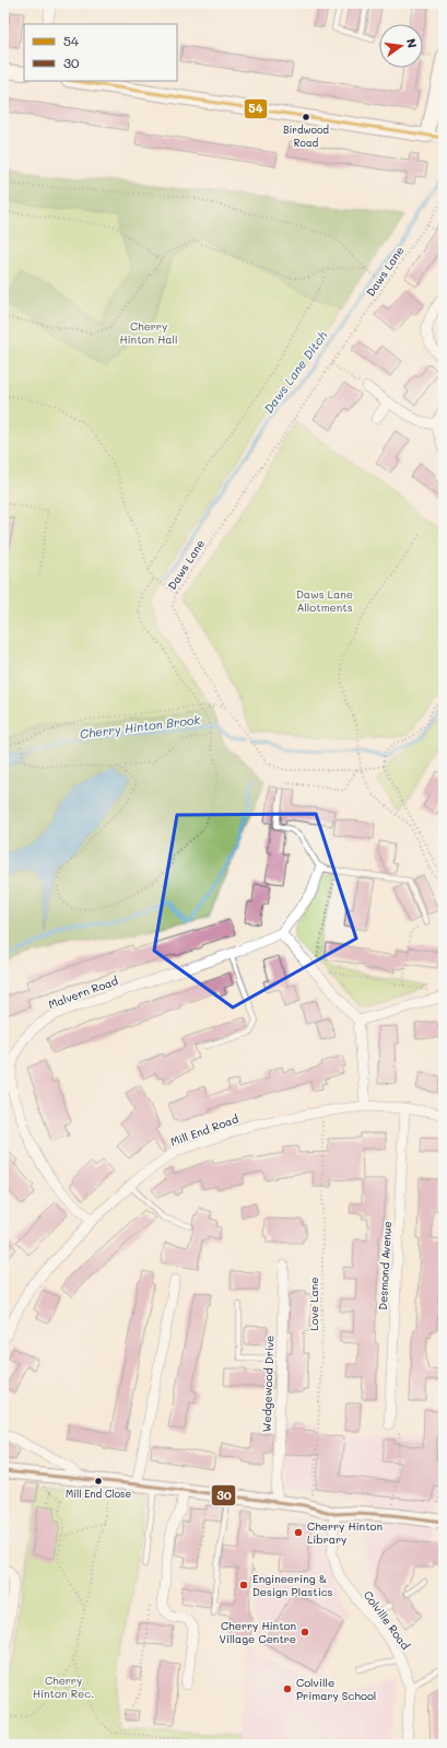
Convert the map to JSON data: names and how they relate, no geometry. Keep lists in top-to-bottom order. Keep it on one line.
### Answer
{"streets":{"street":["Malvern Road","Mill End Road","Desmond Avenue","Wedgewood Drive","Colville Road"],"path":["Daws Lane","Love Lane"]},"crossings":[["Malvern Road","Mill End Road"],["Mill End Road","Desmond Avenue"],["Mill End Road","Love Lane"]],"water":["Daws Lane Ditch","Cherry Hinton Brook"],"parks":["Cherry Hinton Hall","Daws Lane Allotments","Cherry Hinton Rec."],"places":["Birdwood Road","Mill End Close","Cherry Hinton Library","Engineering & Design Plastics","Cherry Hinton Village Centre","Colville Primary School"],"lines":["transit line 54","transit line 30"],"legend":["54","30"],"north":"right"}
